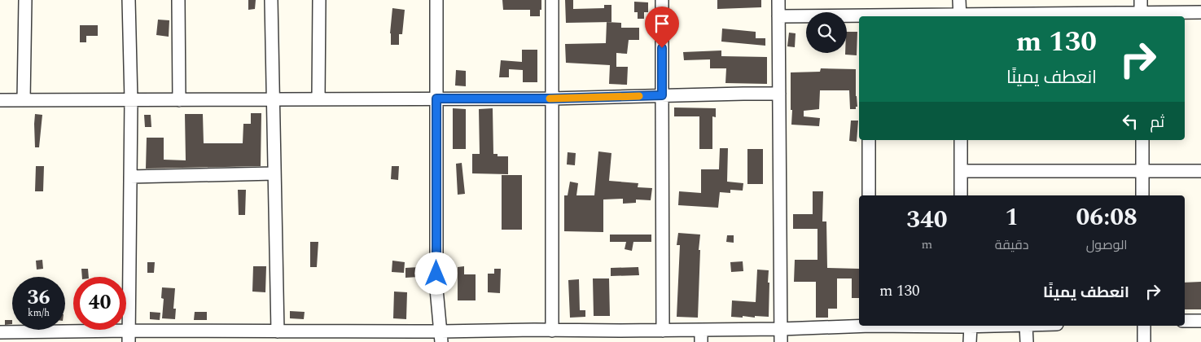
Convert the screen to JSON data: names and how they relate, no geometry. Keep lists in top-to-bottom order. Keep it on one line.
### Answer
{"page":{"turn":["130 m","انعطف يمينًا"],"then":"ثم","eta":["06:08","الوصول","1","دقيقة","340","m"],"list":[{"name":"انعطف يمينًا","value":"130 m"}],"speed":"36 km/h","limit":"40"}}
